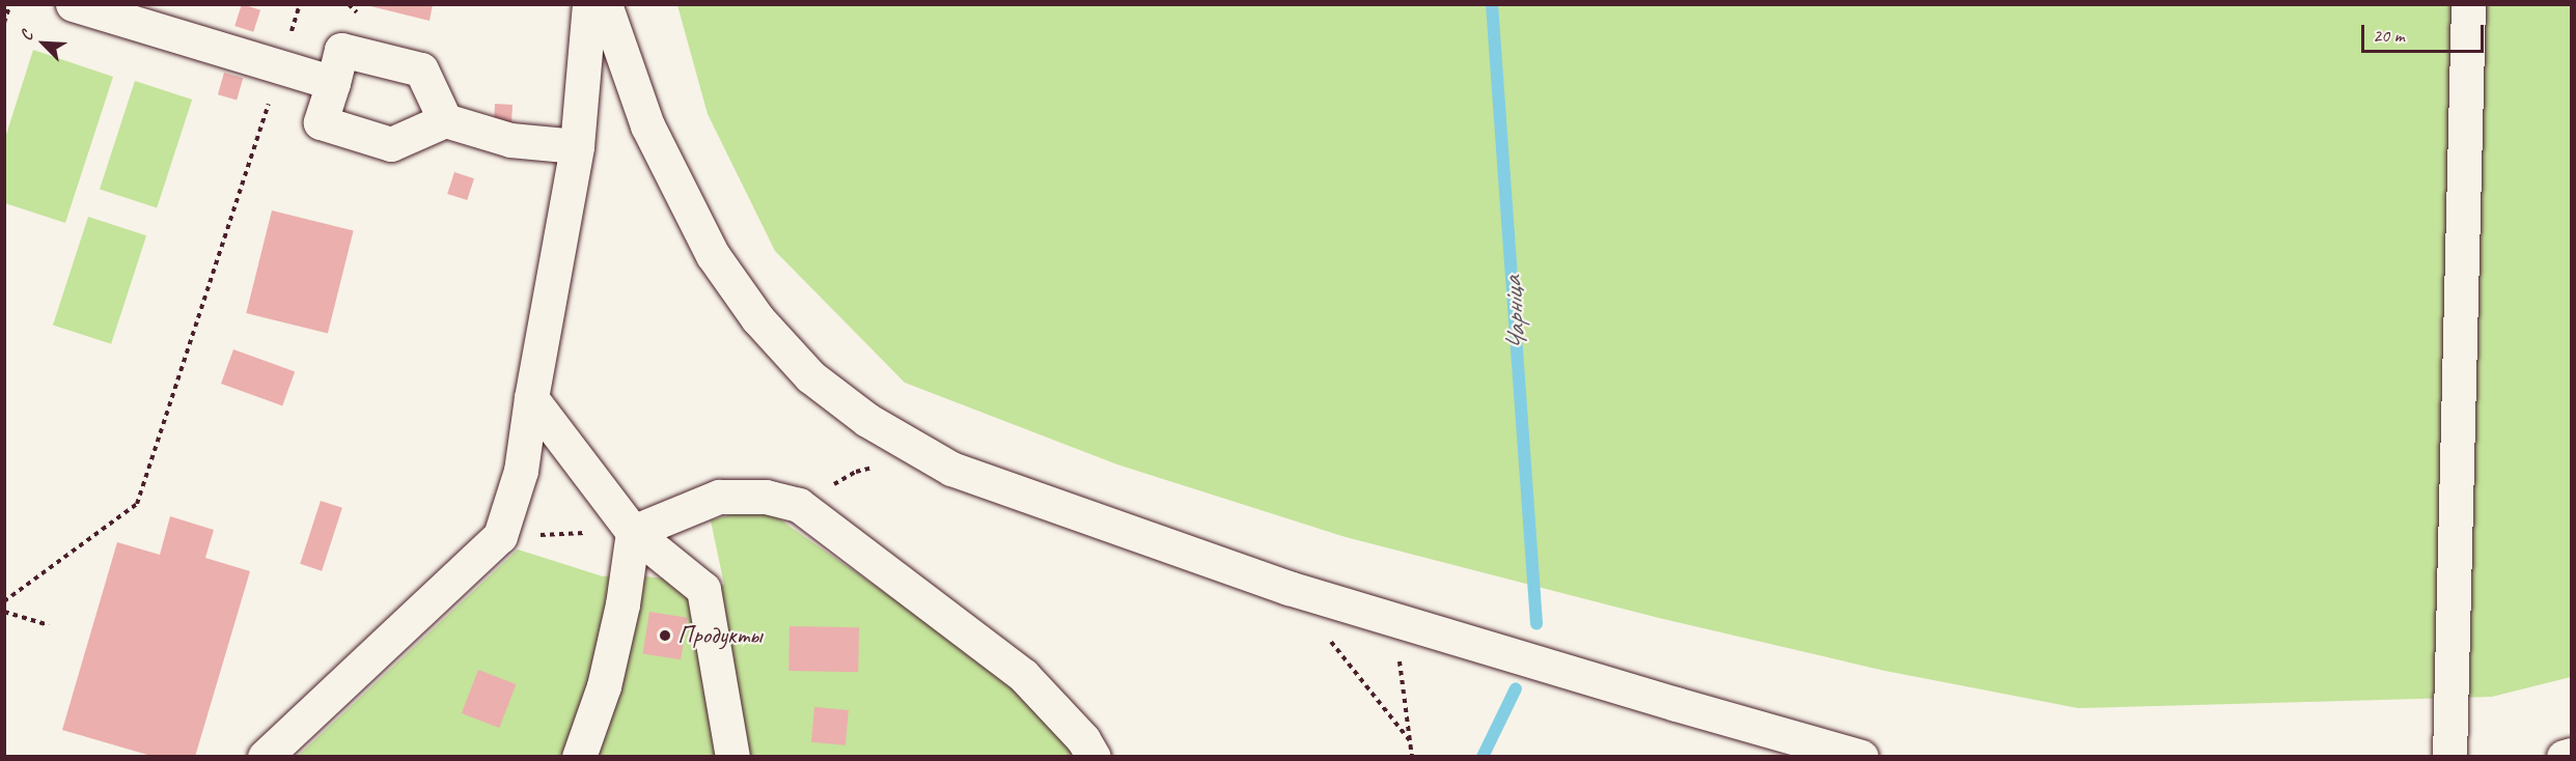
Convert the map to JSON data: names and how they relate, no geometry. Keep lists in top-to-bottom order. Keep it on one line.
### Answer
{"water":["Чарніца"],"places":["Продукты"],"scale_bar":"20 m","north":"top left"}
